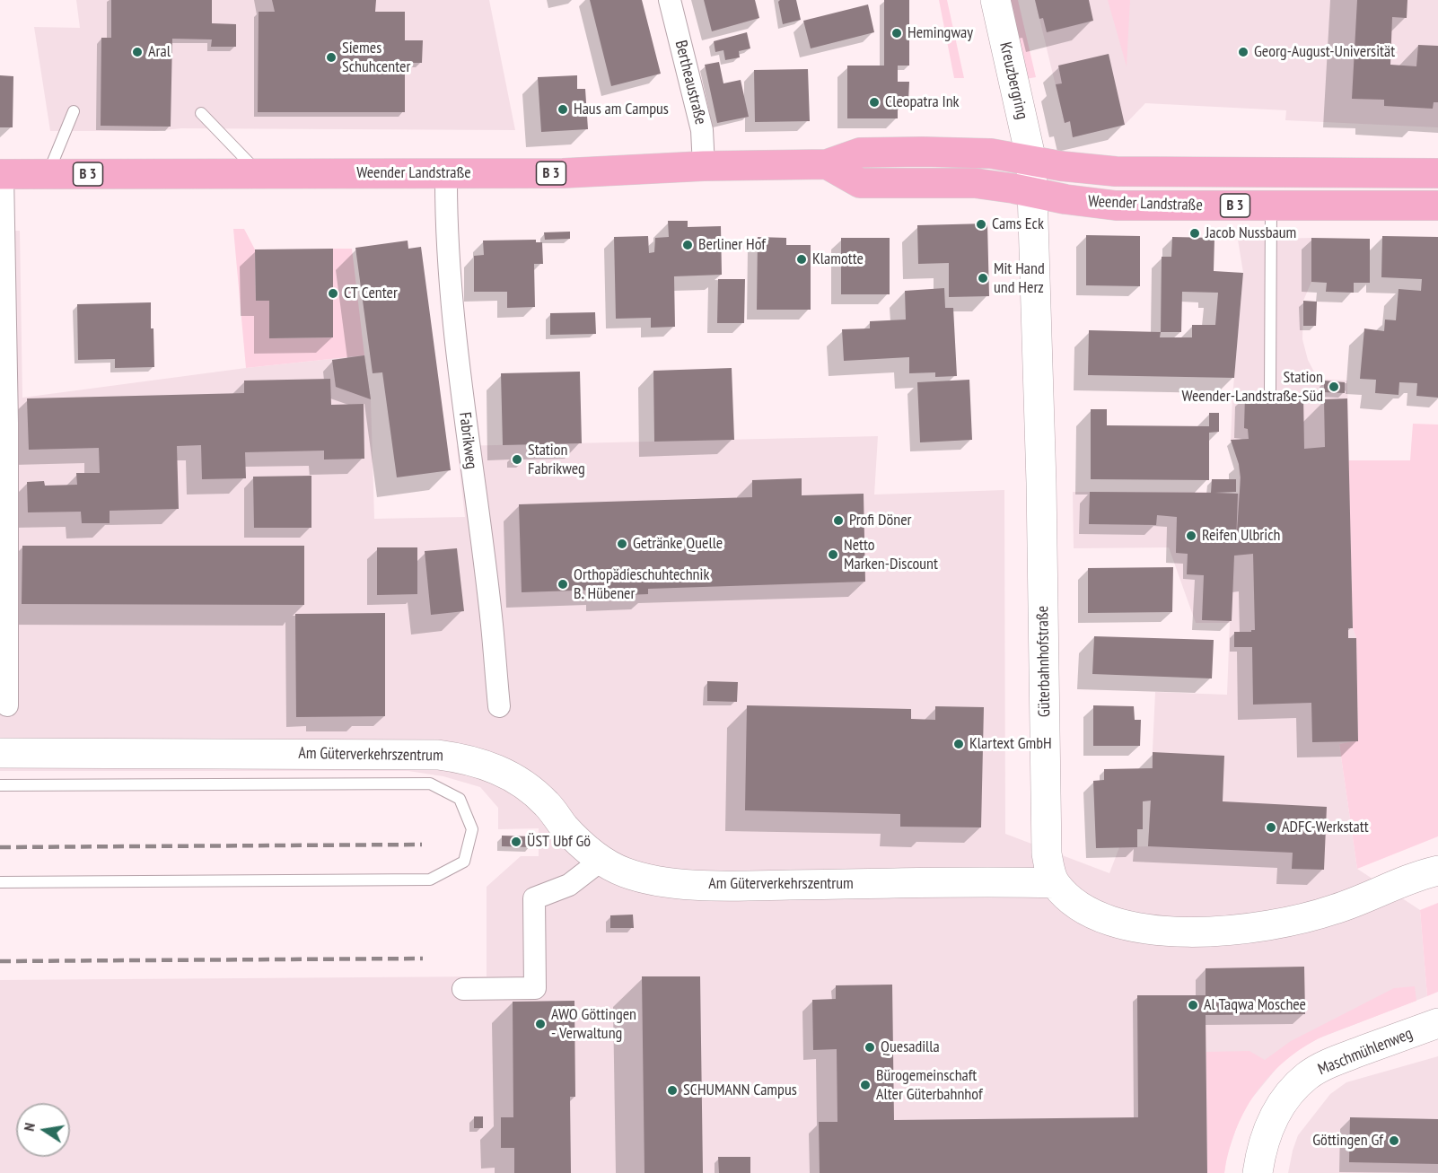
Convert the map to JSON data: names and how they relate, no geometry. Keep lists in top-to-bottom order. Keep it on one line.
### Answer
{"streets":{"main road":["Weender Landstraße","B 3"],"street":["Kreuzbergring","Bertheaustraße","Fabrikweg","Güterbahnhofstraße","Am Güterverkehrszentrum","Maschmühlenweg"]},"crossings":[["Kreuzbergring","Weender Landstraße"],["Kreuzbergring","Güterbahnhofstraße"],["Bertheaustraße","Weender Landstraße"],["Weender Landstraße","Fabrikweg"],["Weender Landstraße","Güterbahnhofstraße"],["Güterbahnhofstraße","Am Güterverkehrszentrum"]],"places":["Hemingway","Aral","Georg-August-Universität","Siemes Schuhcenter","Cleopatra Ink","Haus am Campus","Cams Eck","Jacob Nussbaum","Berliner Hof","Klamotte","Mit Hand und Herz","CT Center","Station Weender-Landstraße-Süd","Station Fabrikweg","Profi Döner","Reifen Ulbrich","Getränke Quelle","Netto Marken-Discount","Orthopädieschuhtechnik B. Hübener","Klartext GmbH","ADFC-Werkstatt","ÜST Ubf Gö","Al Taqwa Moschee","AWO Göttingen - Verwaltung","Quesadilla","Bürogemeinschaft Alter Güterbahnhof","SCHUMANN Campus","Göttingen Gf"],"north":"left"}
